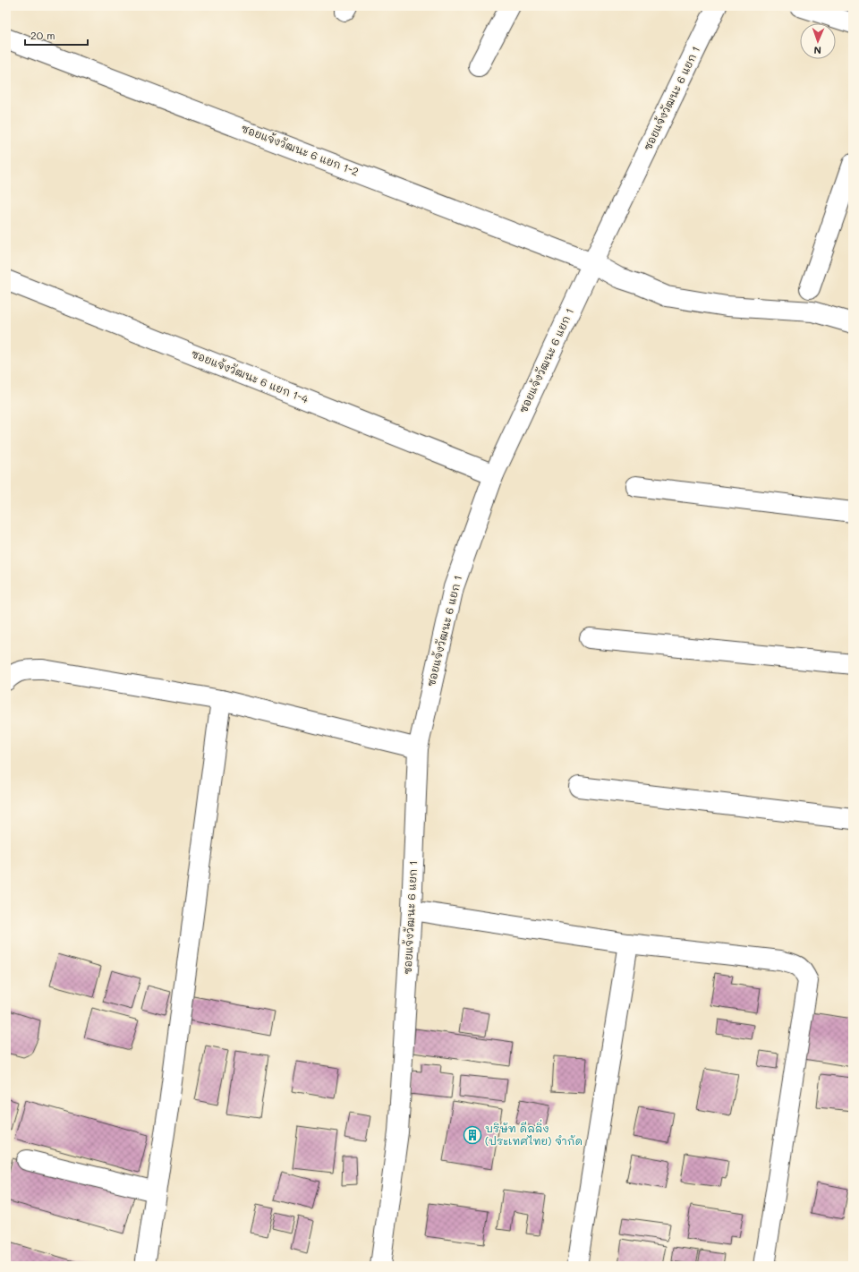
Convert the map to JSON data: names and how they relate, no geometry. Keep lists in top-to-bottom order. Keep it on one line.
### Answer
{"streets":{"street":["ซอยแจ้งวัฒนะ 6 แยก 1","ซอยแจ้งวัฒนะ 6 แยก 1-2","ซอยแจ้งวัฒนะ 6 แยก 1-4"]},"crossings":[["ซอยแจ้งวัฒนะ 6 แยก 1","ซอยแจ้งวัฒนะ 6 แยก 1-2"],["ซอยแจ้งวัฒนะ 6 แยก 1","ซอยแจ้งวัฒนะ 6 แยก 1-4"]],"places":{"building":["บริษัท ดีลลิ่ง (ประเทศไทย) จำกัด"]},"scale_bar":"20 m","north":"bottom"}
